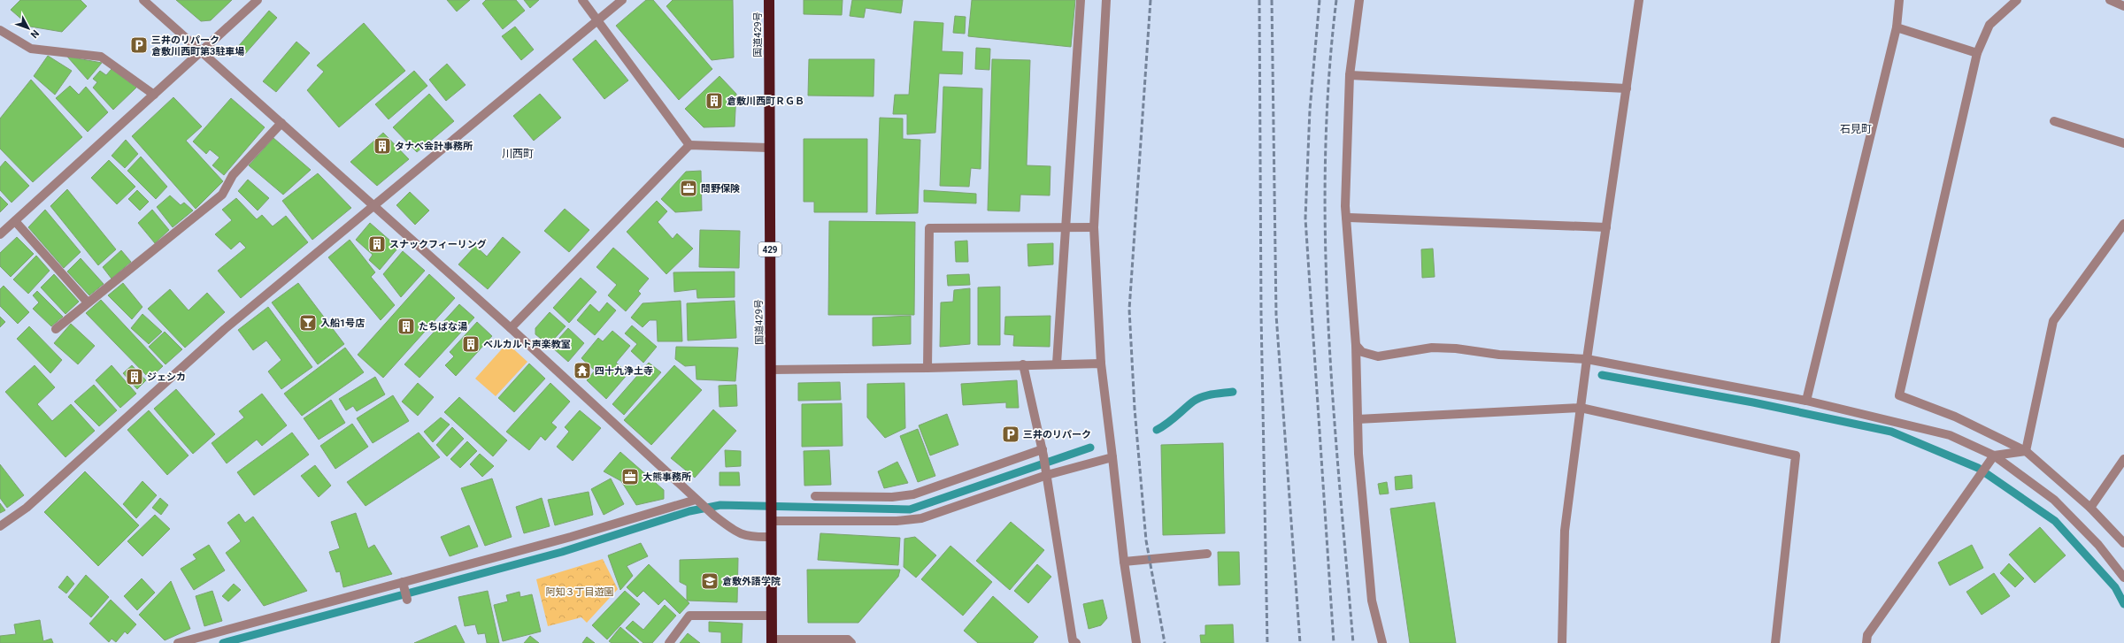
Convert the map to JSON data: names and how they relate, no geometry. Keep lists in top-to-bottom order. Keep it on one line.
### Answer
{"streets":{"highway":["国道429号","429"]},"districts":["石見町","川西町"],"parks":["阿知３丁目遊園"],"places":{"parking":["三井のリパーク 倉敷川西町第3駐車場","三井のリパーク"],"building":["倉敷川西町ＲＧＢ","タナベ会計事務所","スナックフィーリング","たちばな湯","ベルカルト声楽教室","ジェシカ"],"office":["間野保険","大熊事務所"],"bar":["入船1号店"],"temple":["四十九浄土寺"],"school or university":["倉敷外語学院"]},"north":"bottom right"}
